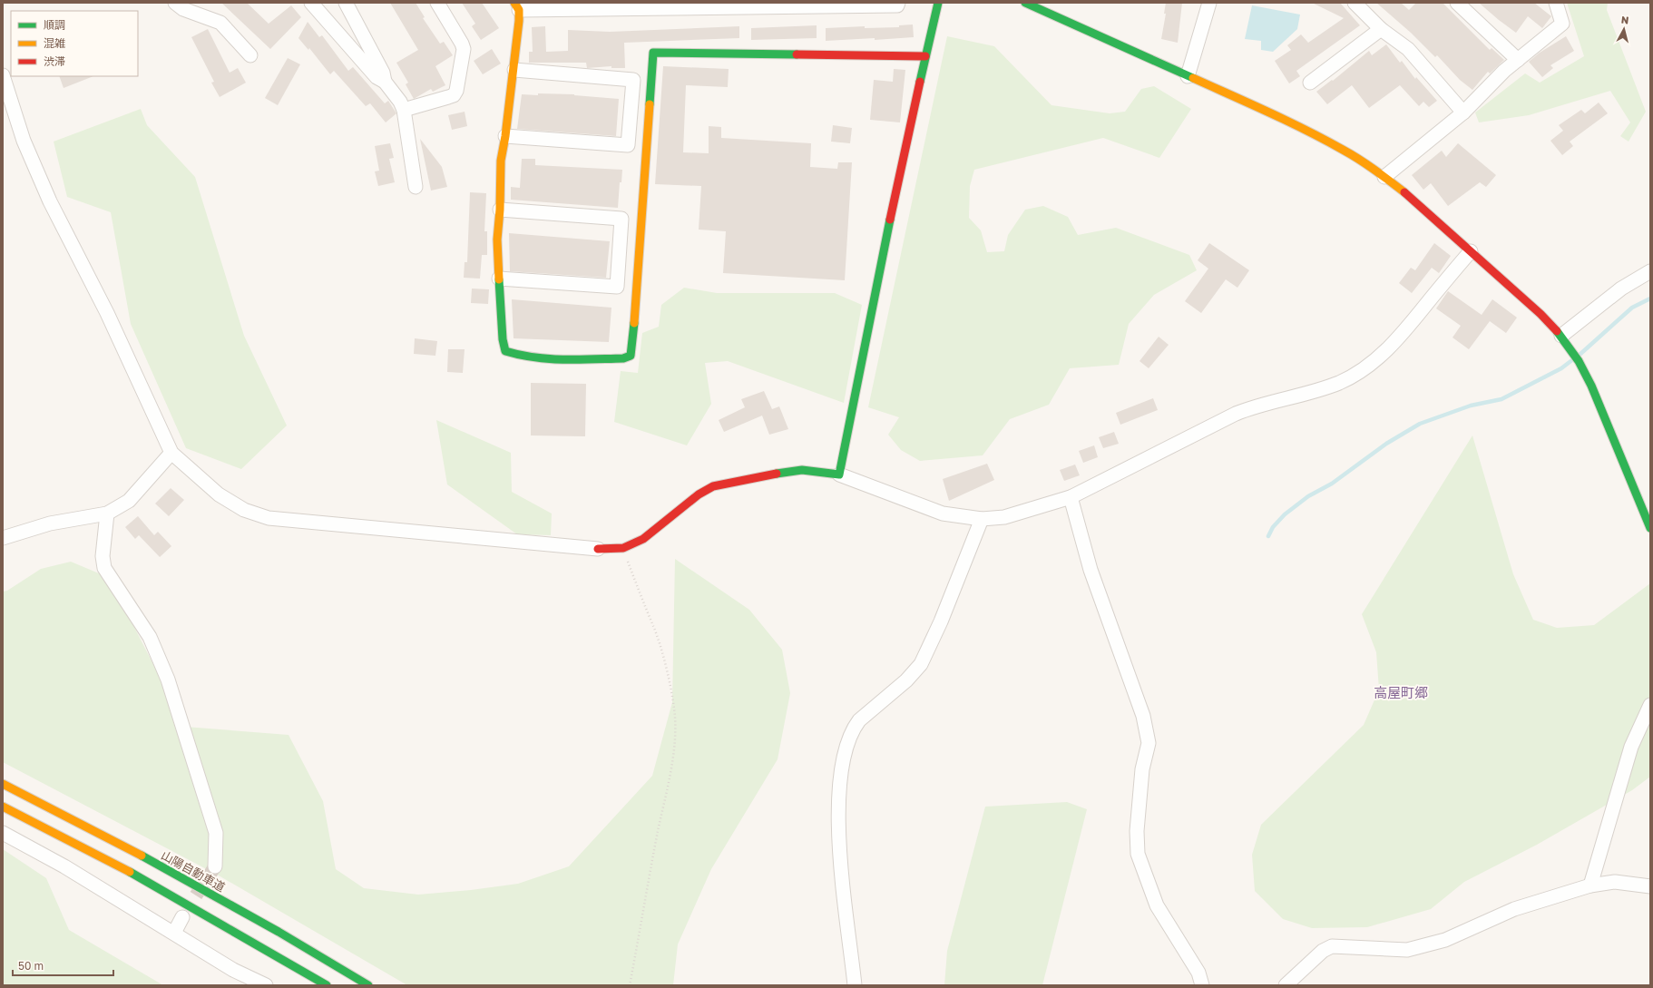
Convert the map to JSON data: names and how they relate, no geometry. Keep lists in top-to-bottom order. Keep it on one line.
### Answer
{"streets":{"main road":["山陽自動車道"]},"districts":["高屋町郷"],"legend":["順調","混雑","渋滞"],"scale_bar":"50 m","north":"top"}
